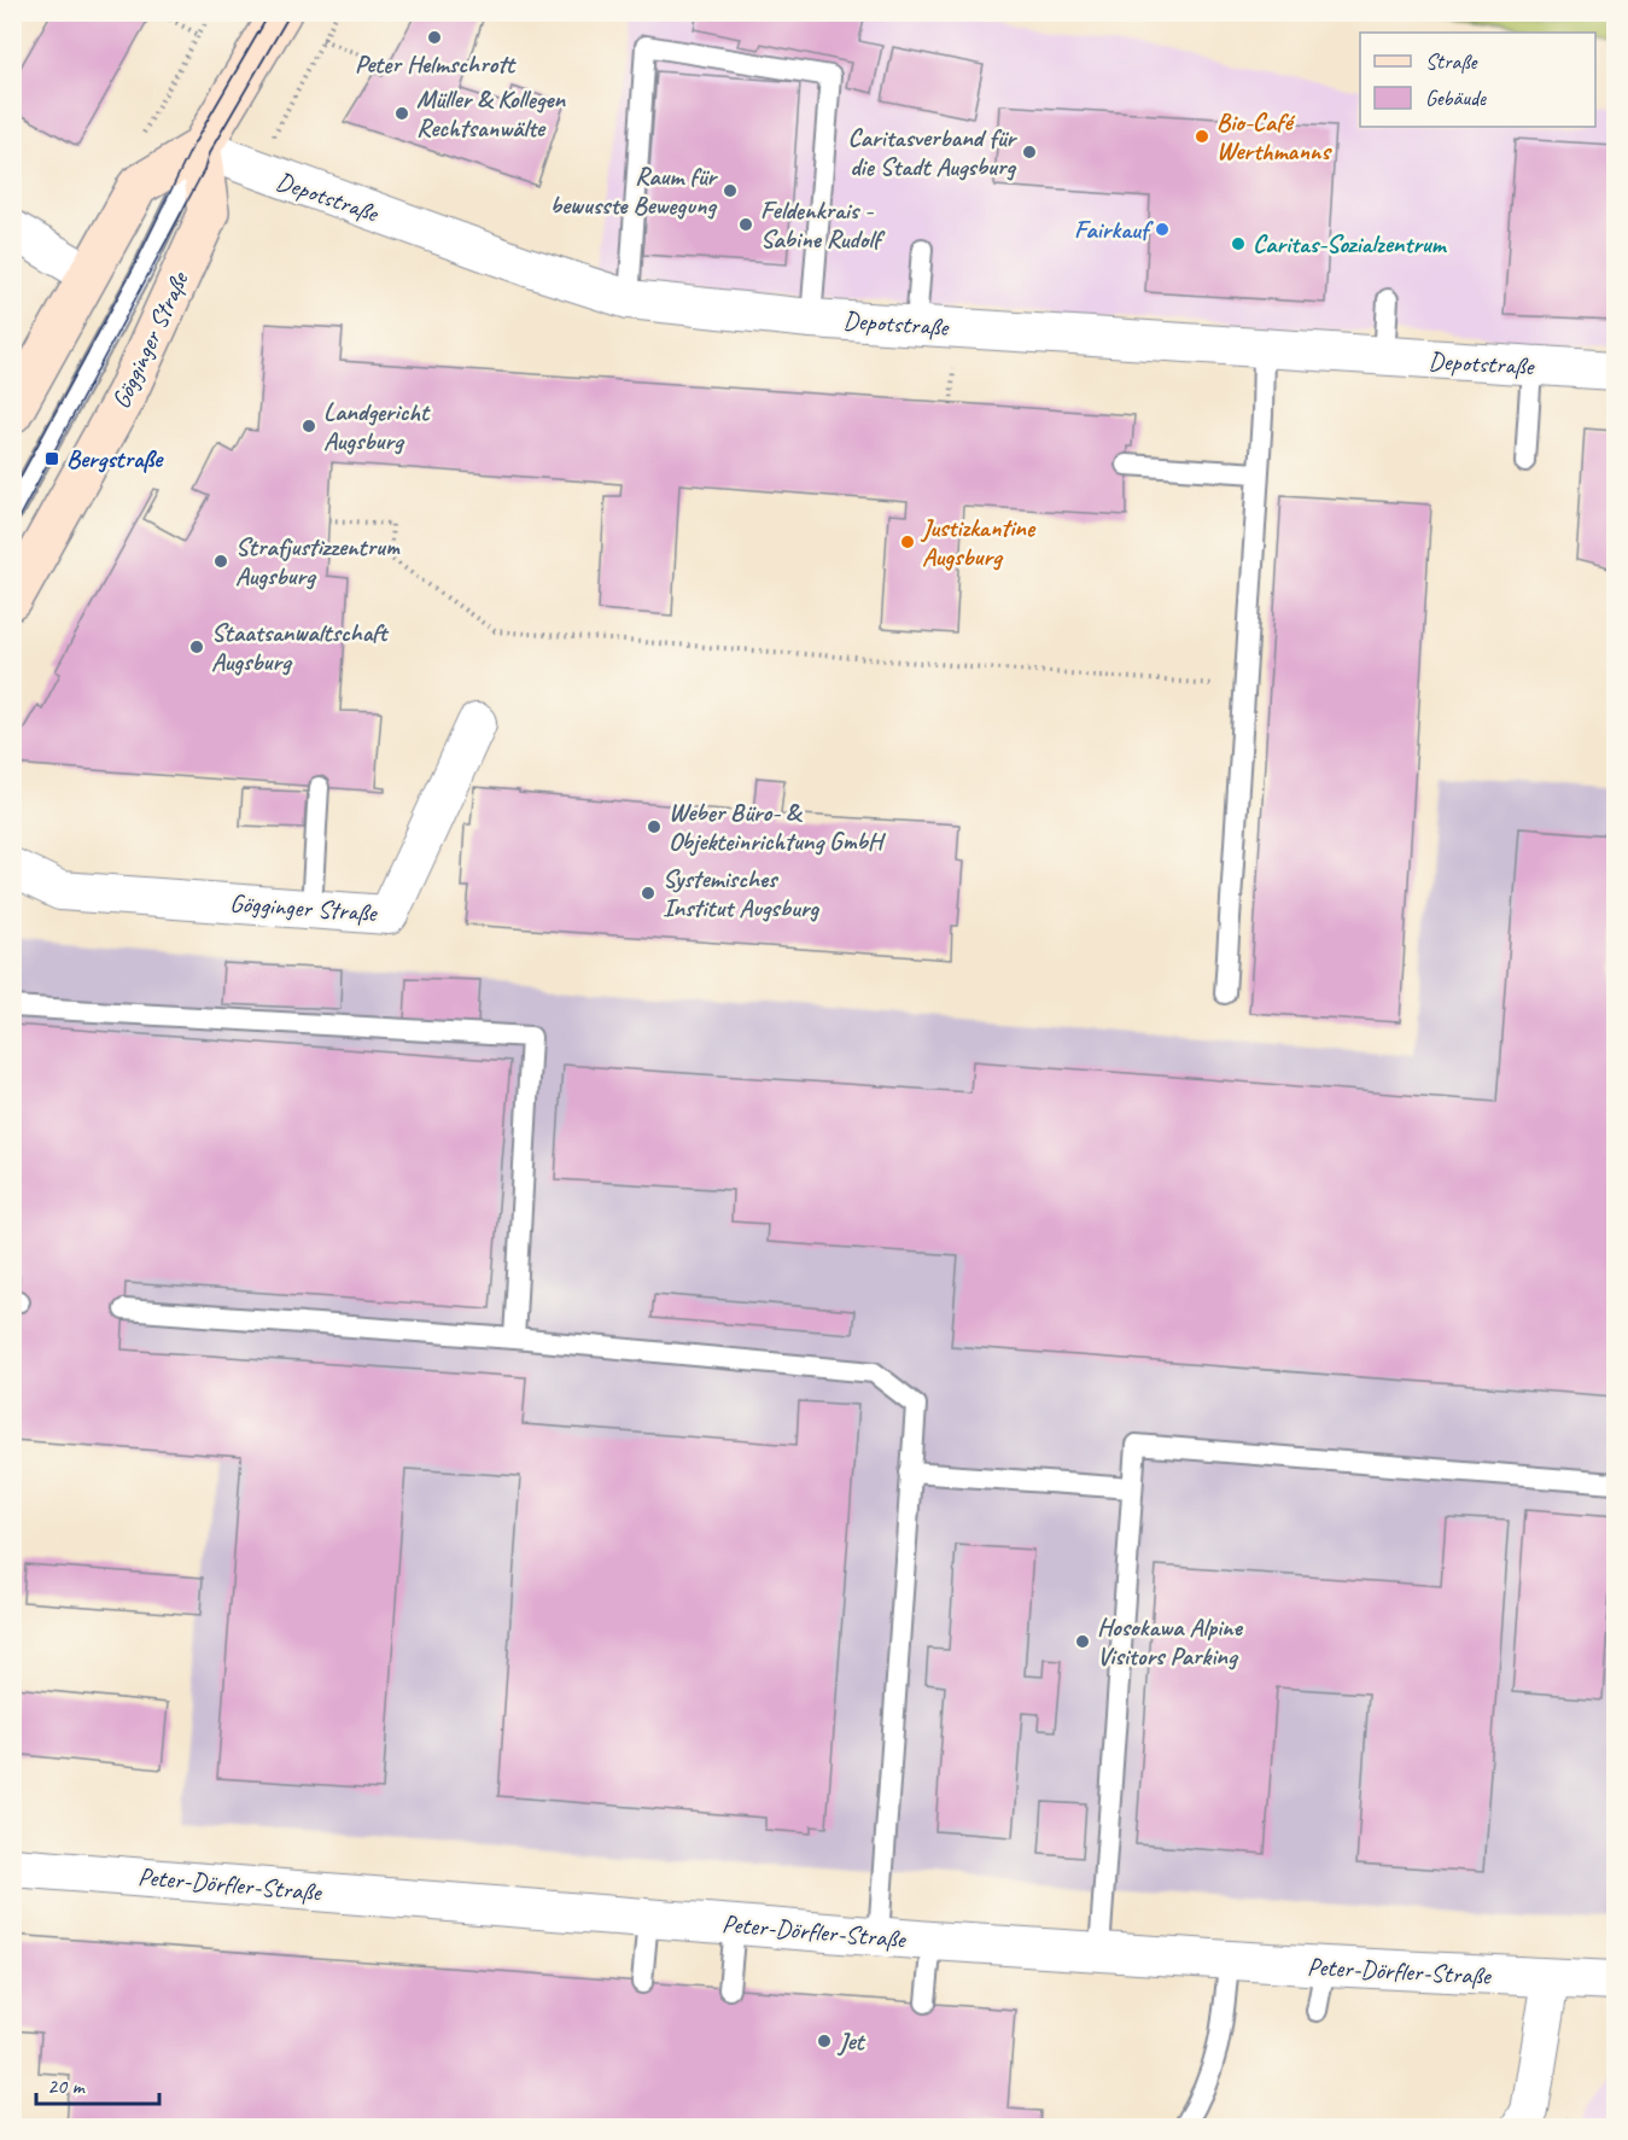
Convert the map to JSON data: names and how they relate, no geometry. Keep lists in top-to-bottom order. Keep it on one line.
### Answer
{"streets":{"main road":["Gögginger Straße"],"street":["Depotstraße","Peter-Dörfler-Straße"]},"crossings":[["Depotstraße","Gögginger Straße"]],"places":{"other":["Peter Helmschrott","Müller & Kollegen Rechtsanwälte","Bio-Café Werthmanns","Caritasverband für die Stadt Augsburg","Raum für bewusste Bewegung","Feldenkrais - Sabine Rudolf","Fairkauf","Caritas-Sozialzentrum","Landgericht Augsburg","Justizkantine Augsburg","Strafjustizzentrum Augsburg","Staatsanwaltschaft Augsburg","Weber Büro- & Objekteinrichtung GmbH","Systemisches Institut Augsburg","Hosokawa Alpine Visitors Parking","Jet"],"transit":["Bergstraße"]},"legend":["Straße","Gebäude"],"scale_bar":"20 m"}
